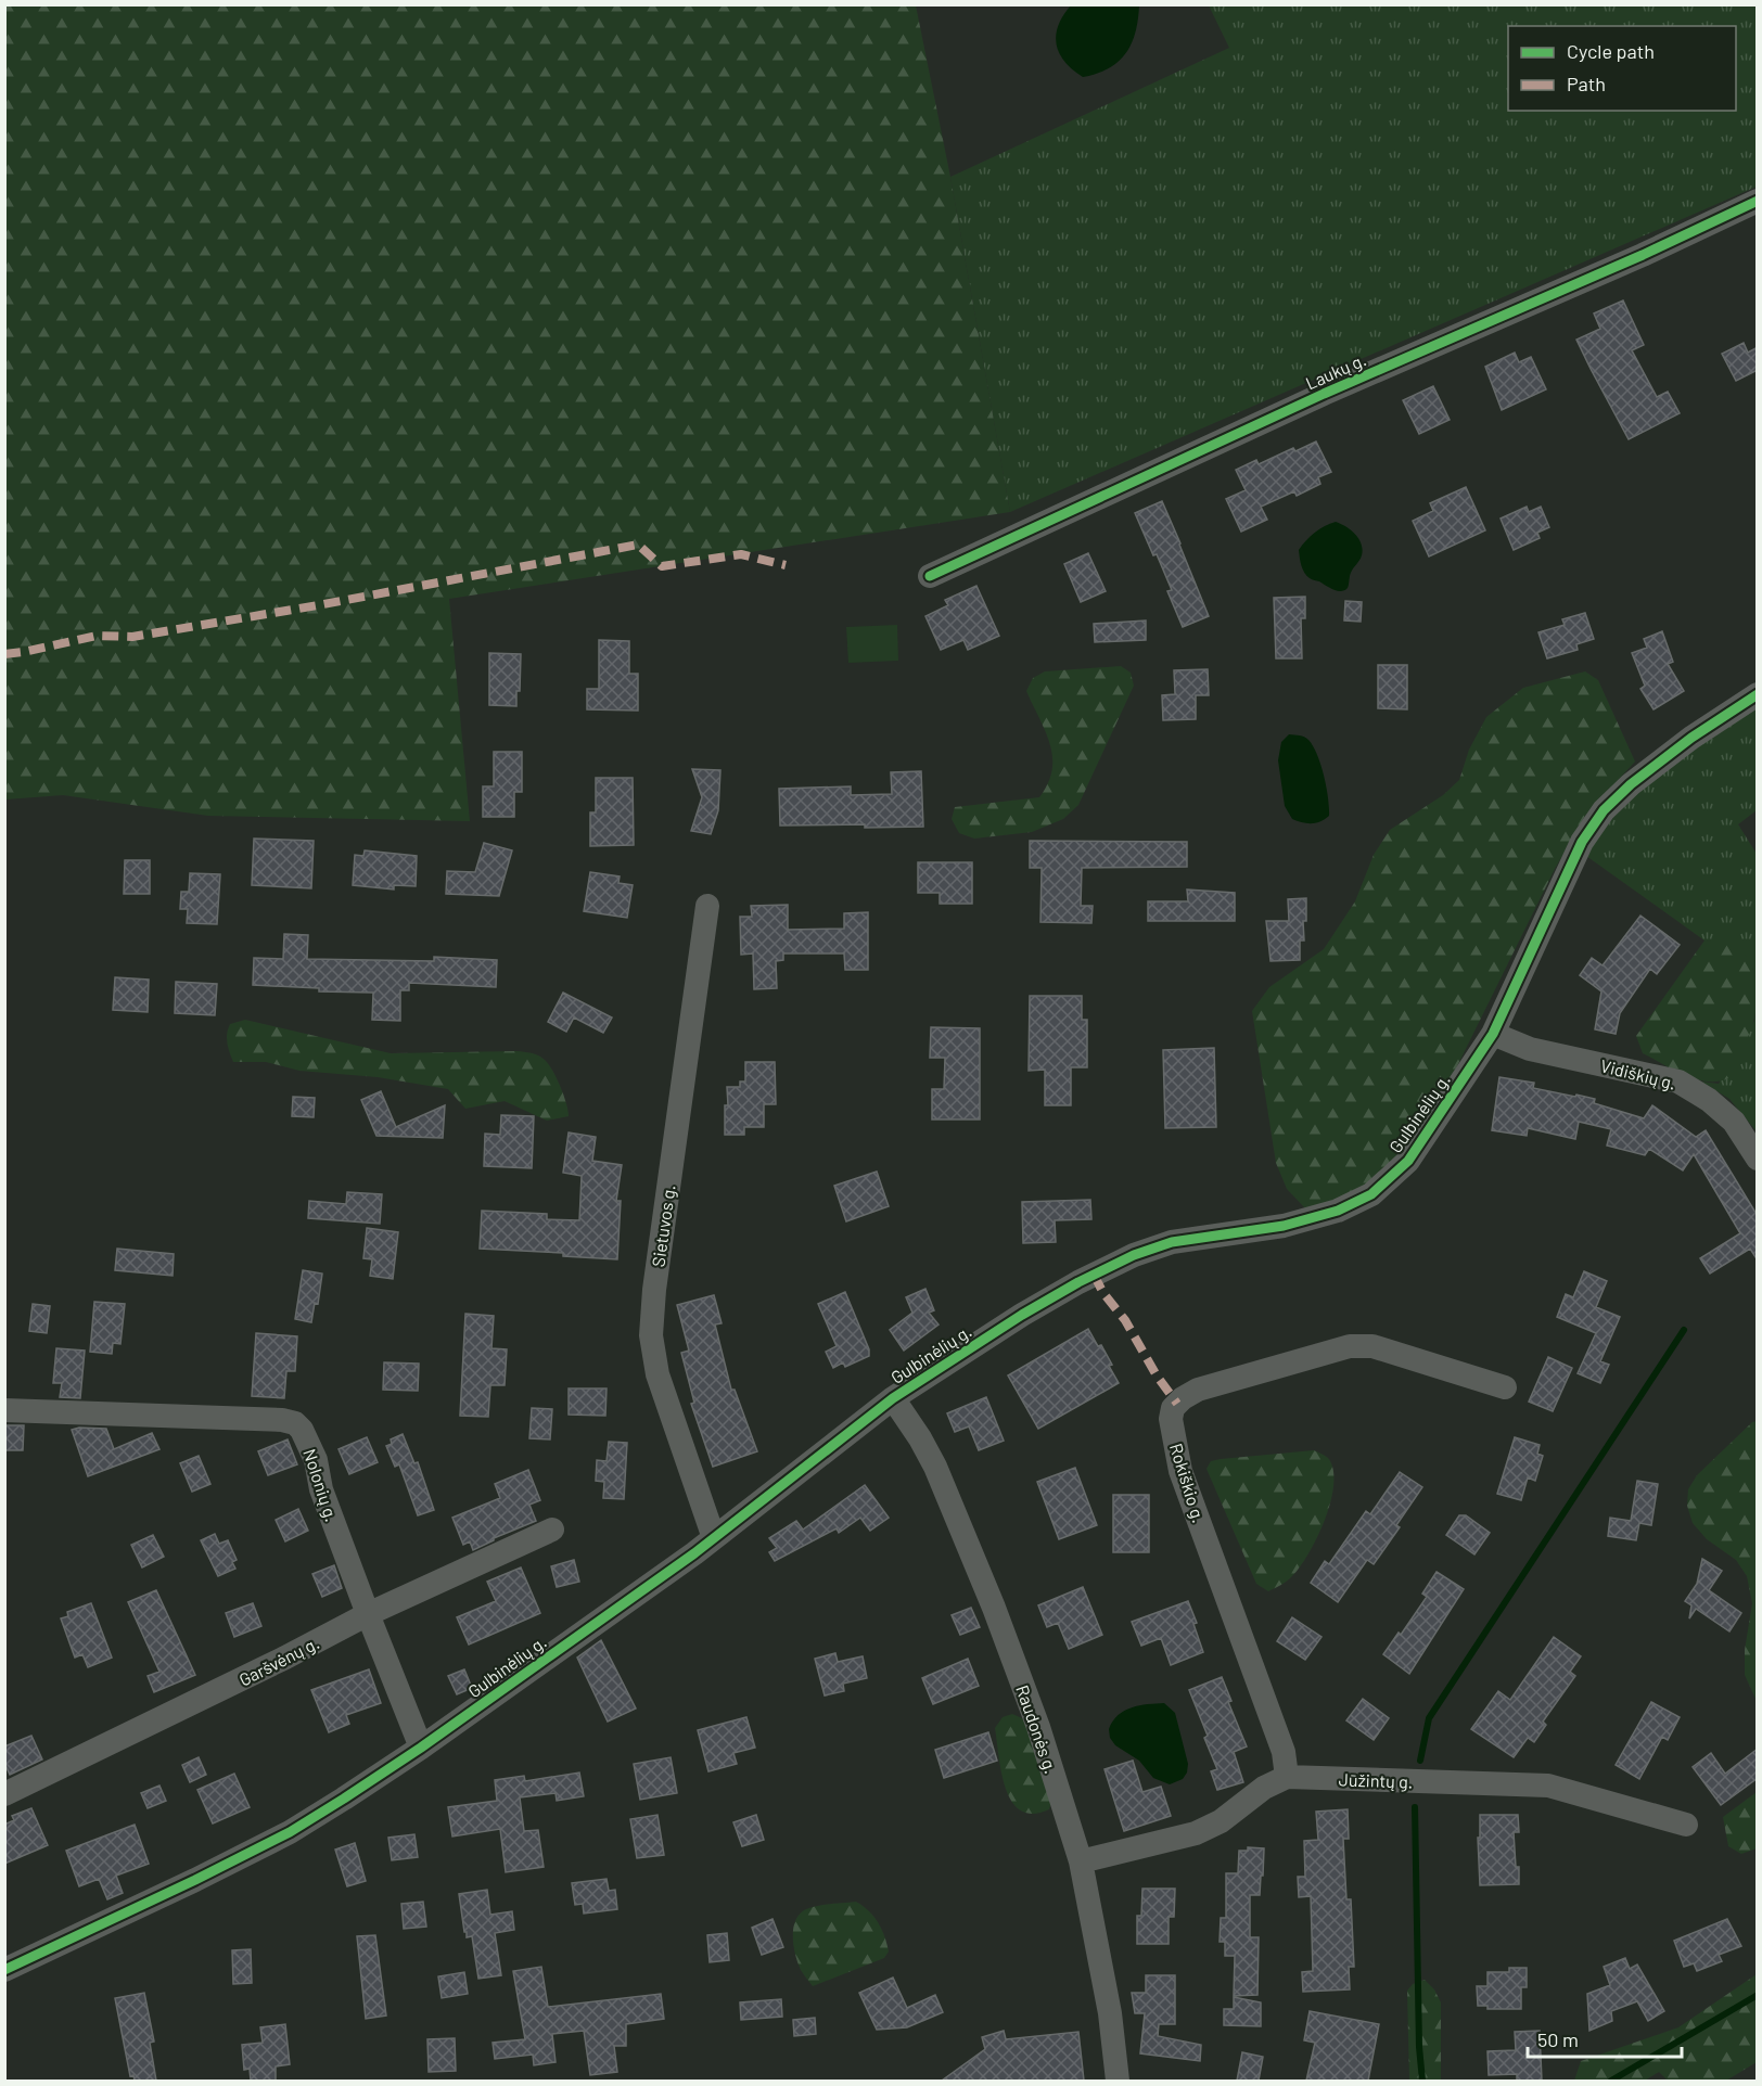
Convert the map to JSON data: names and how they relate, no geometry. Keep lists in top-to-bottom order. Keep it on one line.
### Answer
{"streets":{"street":["Laukų g.","Vidiškių g.","Gulbinėlių g.","Sietuvos g.","Rokiškio g.","Nolonių g.","Garšvėnų g.","Raudonės g.","Jūžintų g."]},"crossings":[["Vidiškių g.","Gulbinėlių g."],["Gulbinėlių g.","Sietuvos g."],["Gulbinėlių g.","Nolonių g."],["Gulbinėlių g.","Raudonės g."],["Rokiškio g.","Jūžintų g."],["Nolonių g.","Garšvėnų g."],["Raudonės g.","Jūžintų g."]],"legend":["Cycle path","Path"],"scale_bar":"50 m"}
